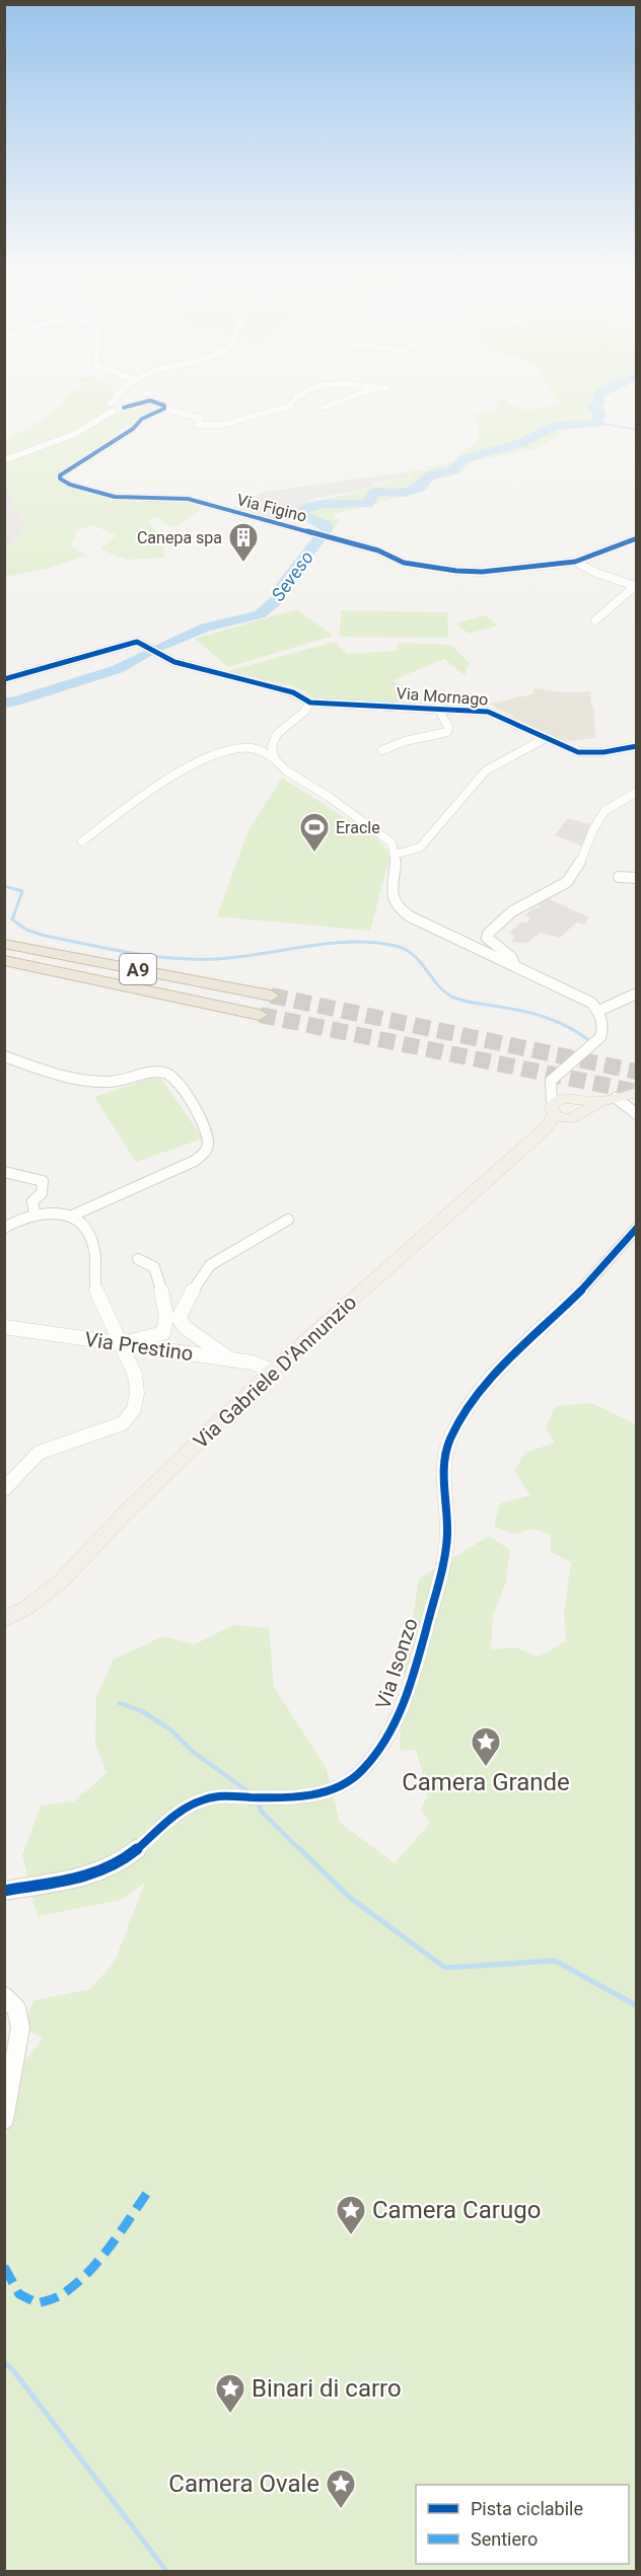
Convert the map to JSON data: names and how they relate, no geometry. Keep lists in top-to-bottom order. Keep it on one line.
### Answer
{"streets":{"highway":["A9"],"main road":["Via Gabriele D'Annunzio"],"street":["Via Figino","Via Mornago","Via Prestino","Via Isonzo"]},"crossings":[["Via Prestino","Via Gabriele D'Annunzio"]],"water":["Seveso"],"places":{"building":["Canepa spa"],"sports":["Eracle"],"place":["Camera Grande","Camera Carugo","Binari di carro","Camera Ovale"]},"legend":["Pista ciclabile","Sentiero"]}
